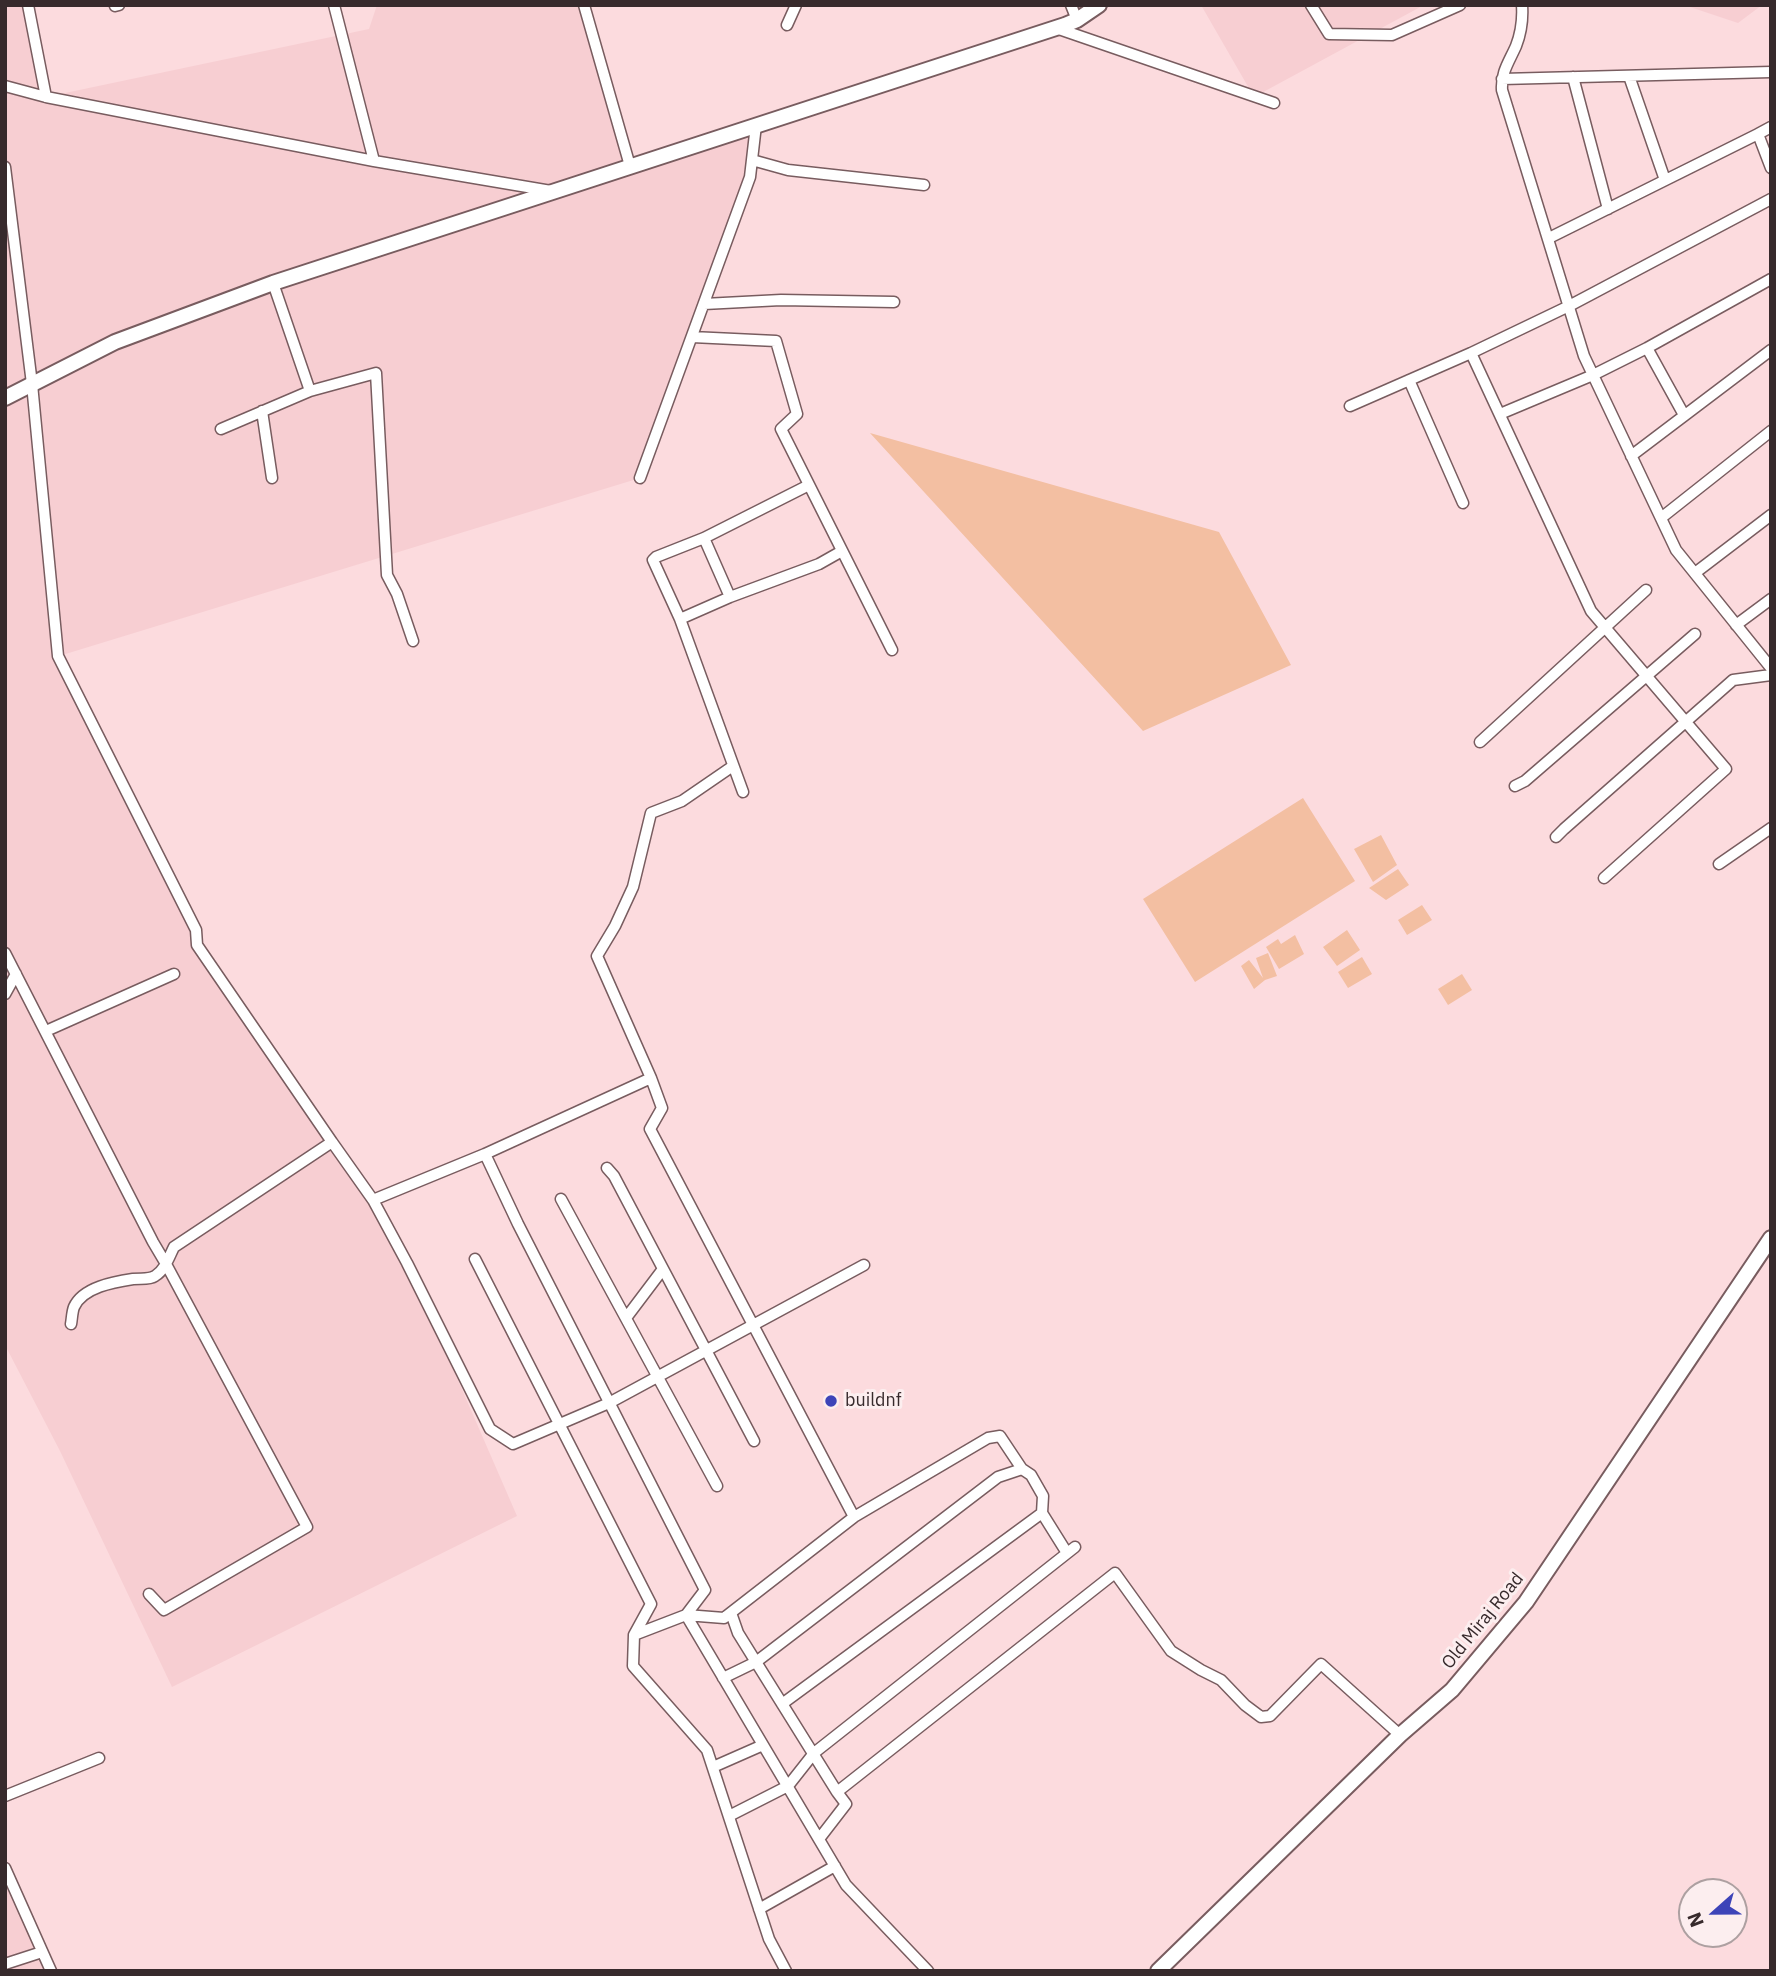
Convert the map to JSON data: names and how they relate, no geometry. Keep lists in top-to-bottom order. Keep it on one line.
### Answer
{"streets":{"main road":["Old Miraj Road"]},"places":["buildnf"],"north":"left"}
